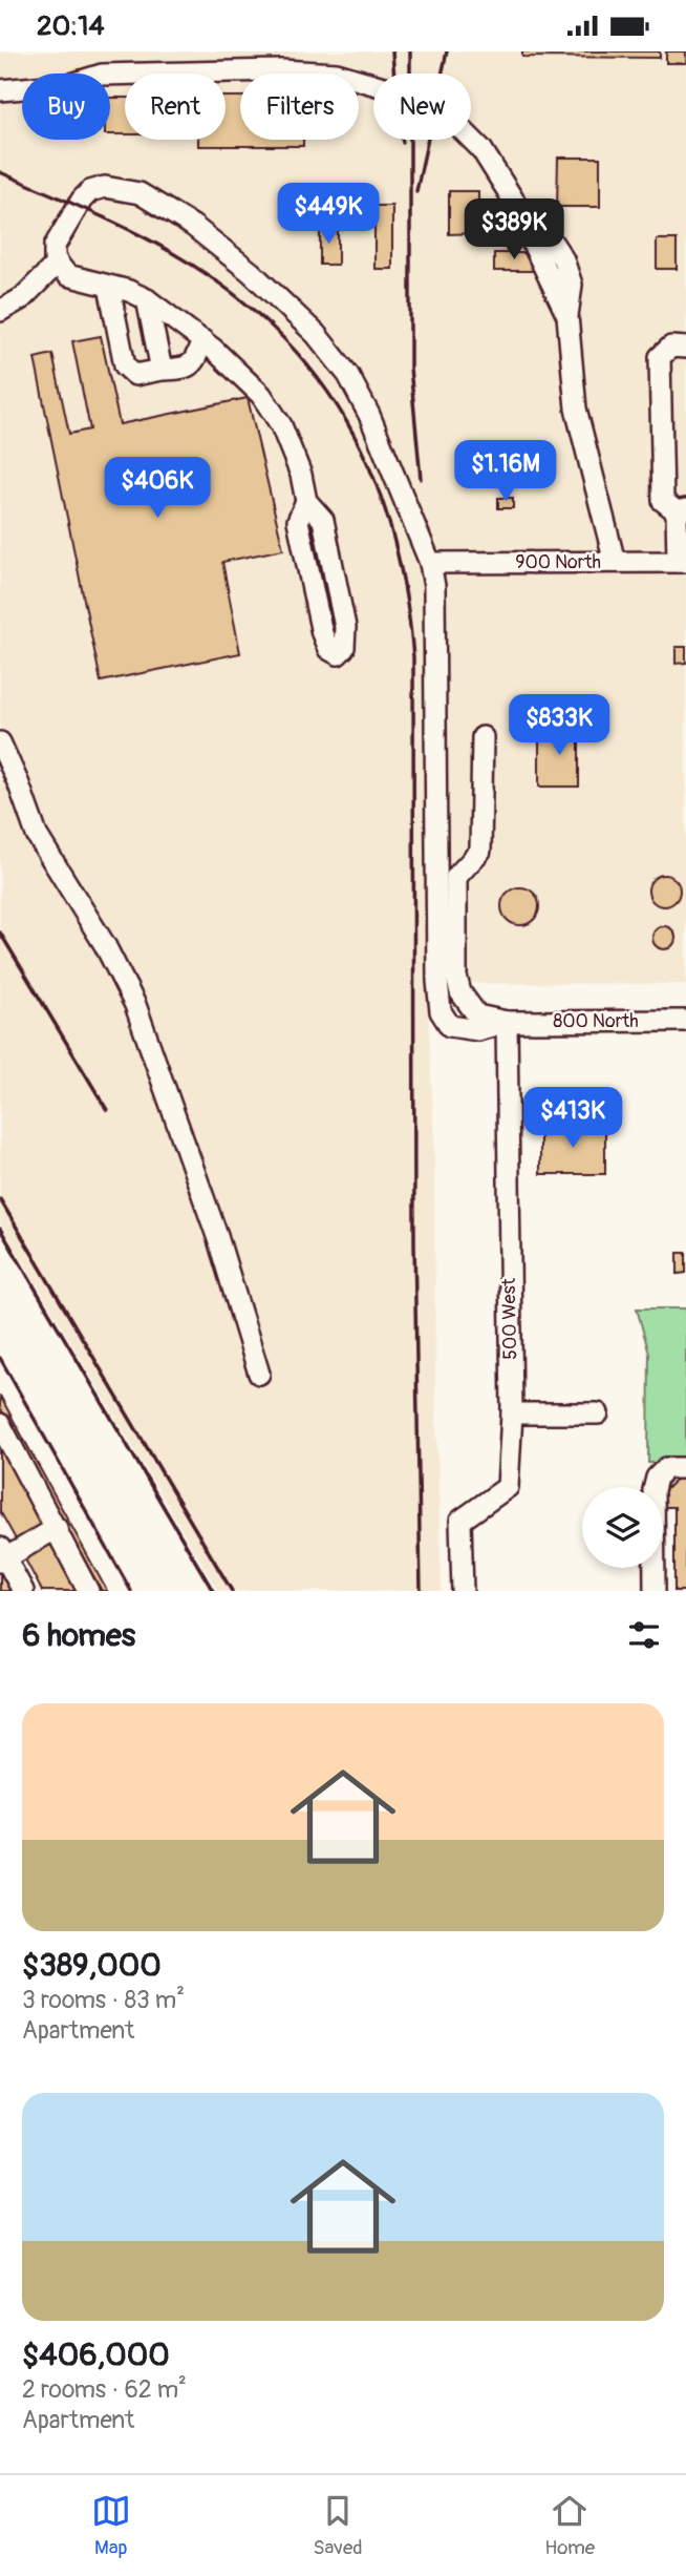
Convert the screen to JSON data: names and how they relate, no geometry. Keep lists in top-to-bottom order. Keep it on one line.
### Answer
{"streets":{"street":["900 North","800 North","500 West"]},"crossings":[["800 North","500 West"]],"page":{"status":"20:14","chip":["Buy","Rent","Filters","New"],"price":["$449K","$389K","$1.16M","$406K","$833K","$413K"],"heading":"6 homes","list":[{"name":"$389,000","note":"3 rooms · 83 m² · Apartment"},{"name":"$406,000","note":"2 rooms · 62 m² · Apartment"}],"tabs":["Map","Saved","Home"]}}
